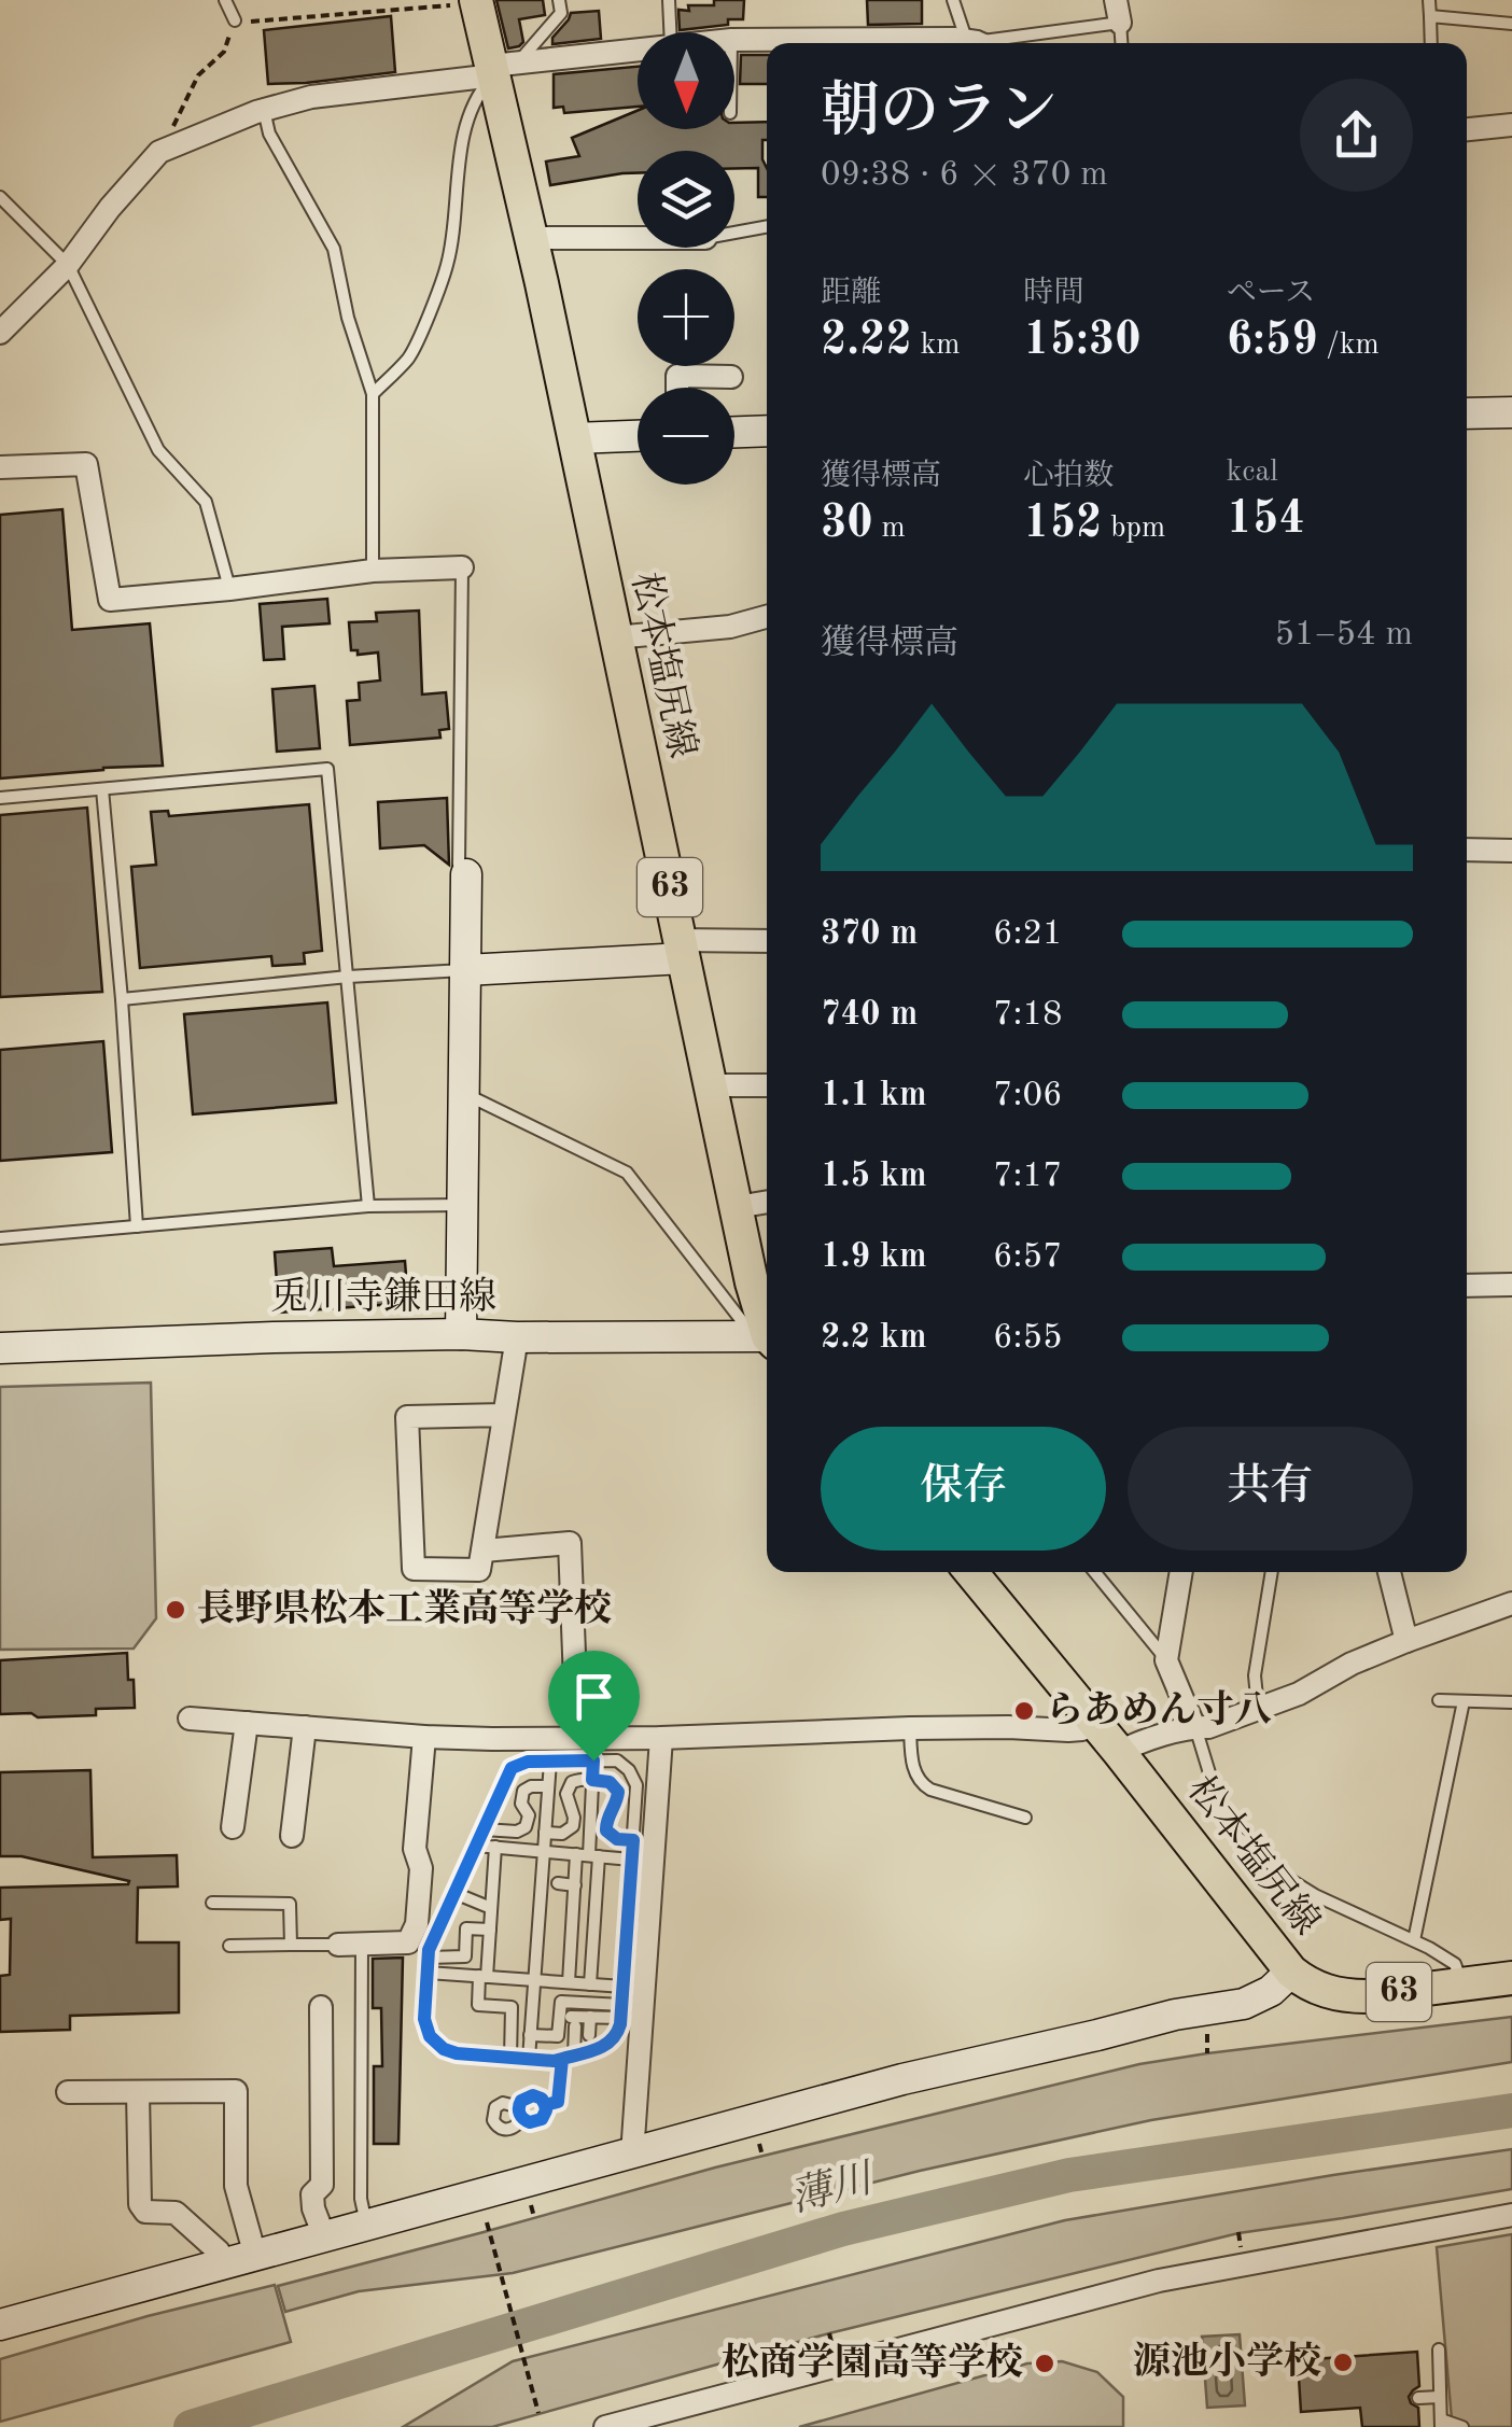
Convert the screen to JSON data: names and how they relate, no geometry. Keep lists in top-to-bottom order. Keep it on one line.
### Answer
{"streets":{"main road":["松本塩尻線","63"],"street":["兎川寺鎌田線"]},"water":["薄川"],"places":["長野県松本工業高等学校","らあめん寸八","源池小学校","松商学園高等学校"],"north":"bottom","page":{"map_buttons":["+","−"],"heading":["朝のラン","09:38 · 6 × 370 m"],"stats":[["距離","2.22 km"],["時間","15:30"],["ペース","6:59 /km"],["獲得標高","30 m"],["心拍数","152 bpm"],["kcal","154"]],"chart":["獲得標高","51–54 m"],"list":[{"name":"370 m","note":"6:21"},{"name":"740 m","note":"7:18"},{"name":"1.1 km","note":"7:06"},{"name":"1.5 km","note":"7:17"},{"name":"1.9 km","note":"6:57"},{"name":"2.2 km","note":"6:55"}],"buttons":["保存","共有"]}}
